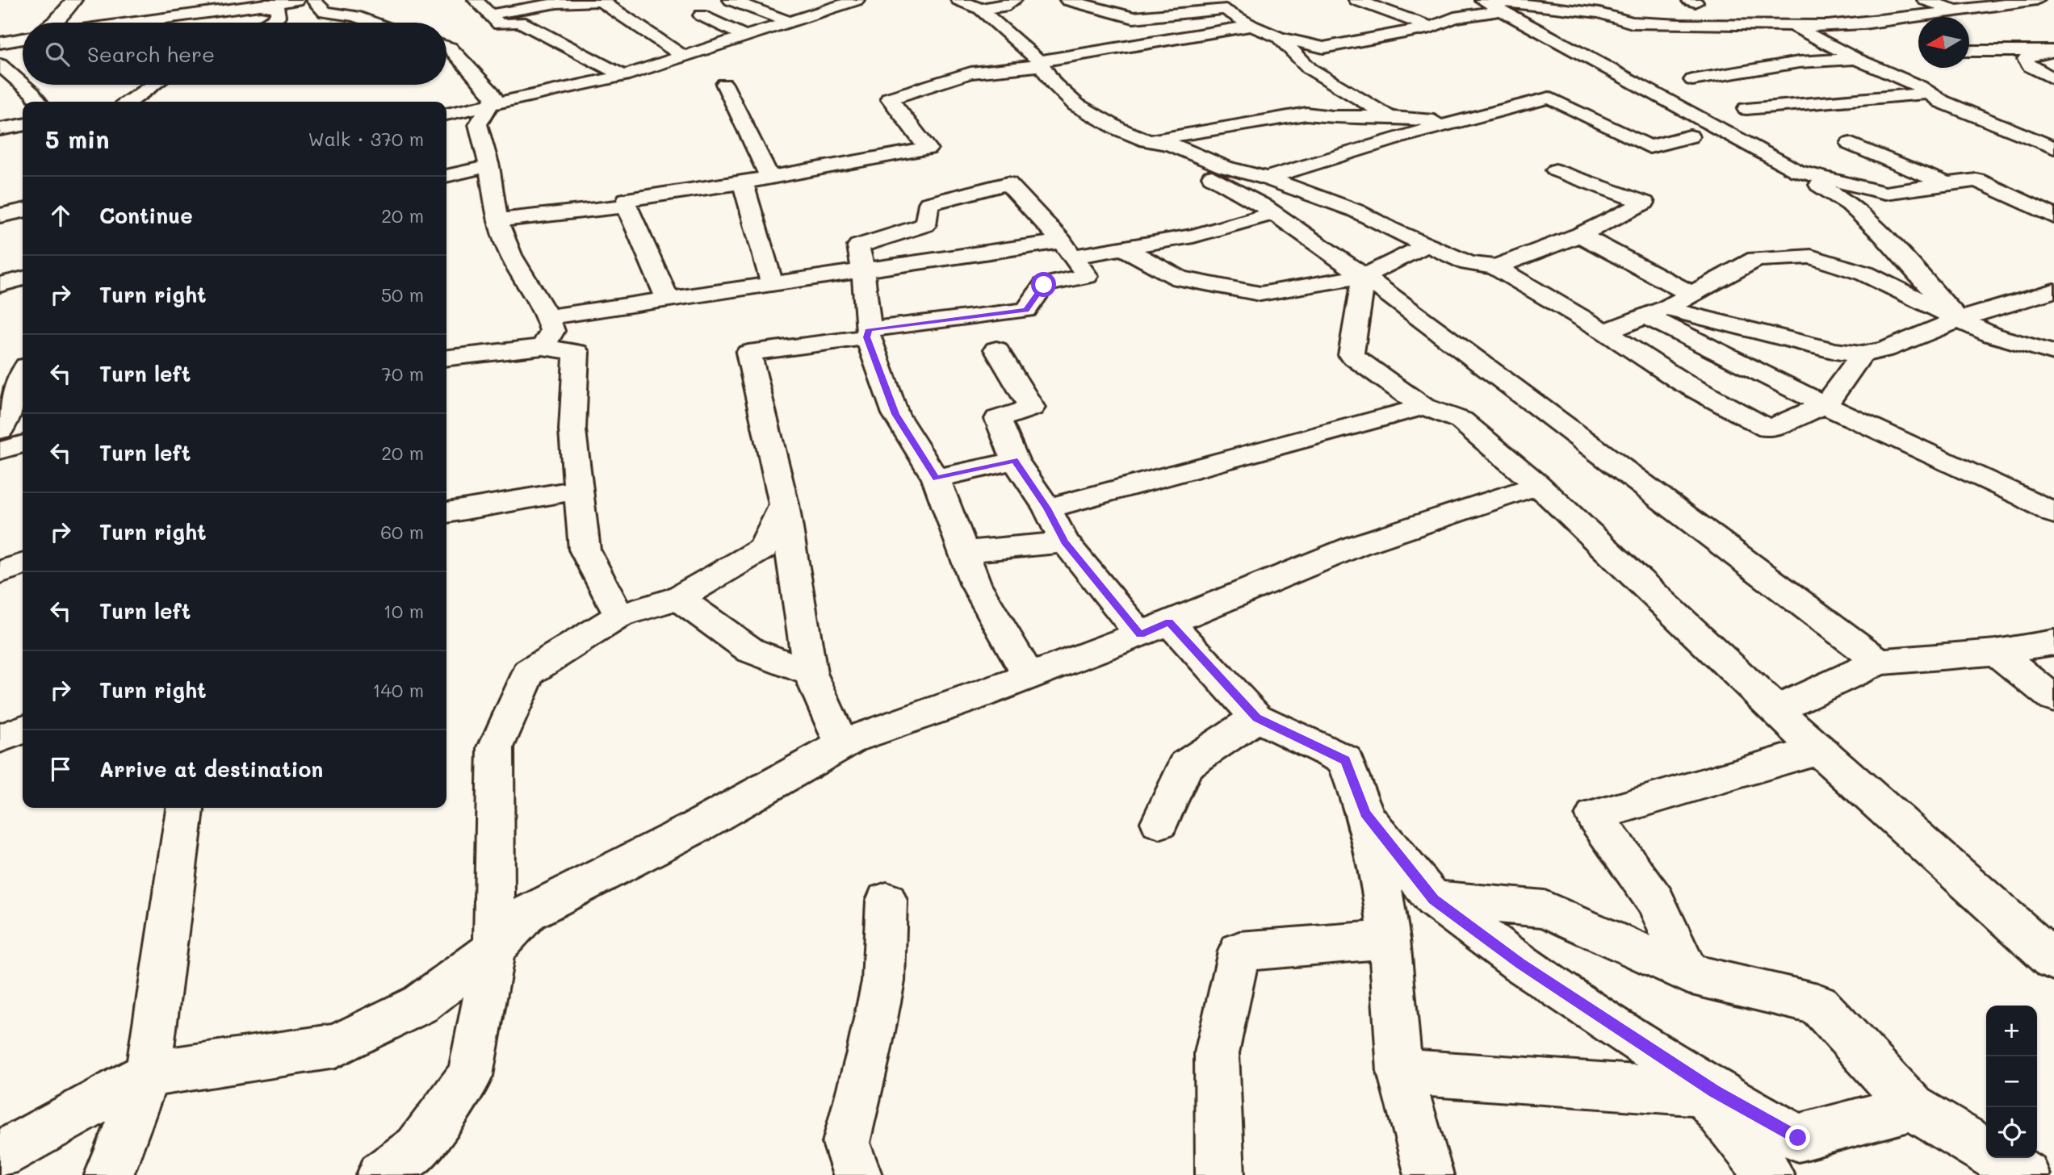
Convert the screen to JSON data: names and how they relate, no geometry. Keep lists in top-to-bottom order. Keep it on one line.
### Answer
{"north":"left","page":{"search":"Search here","heading":["5 min","Walk · 370 m"],"list":[["Continue","20 m"],["Turn right","50 m"],["Turn left","70 m"],["Turn left","20 m"],["Turn right","60 m"],["Turn left","10 m"],["Turn right","140 m"],"Arrive at destination"],"map_buttons":["+","−"]}}
